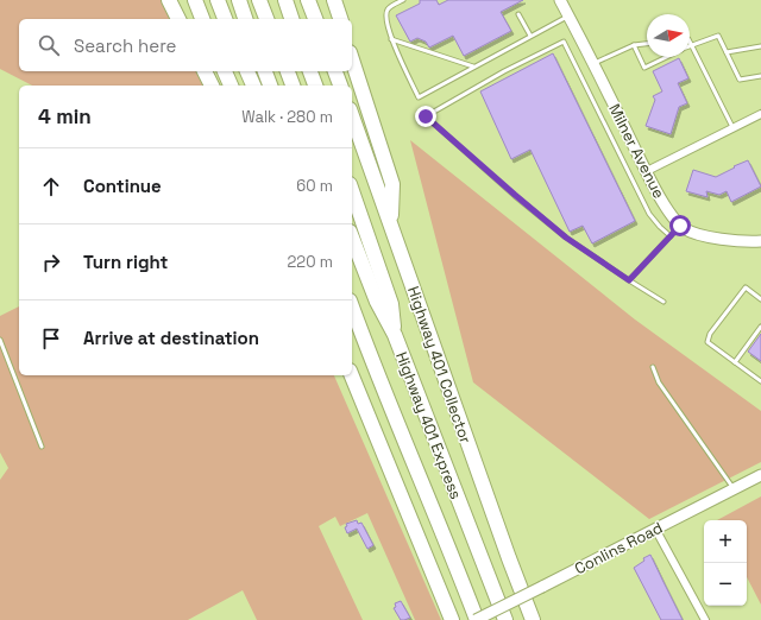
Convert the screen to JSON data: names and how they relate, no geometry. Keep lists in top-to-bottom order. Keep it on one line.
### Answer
{"streets":{"highway":["Highway 401 Collector","Highway 401 Express"],"street":["Milner Avenue","Conlins Road"]},"crossings":[["Highway 401 Express","Conlins Road"]],"north":"right","page":{"search":"Search here","heading":["4 min","Walk · 280 m"],"list":[["Continue","60 m"],["Turn right","220 m"],"Arrive at destination"],"map_buttons":["+","−"]}}
